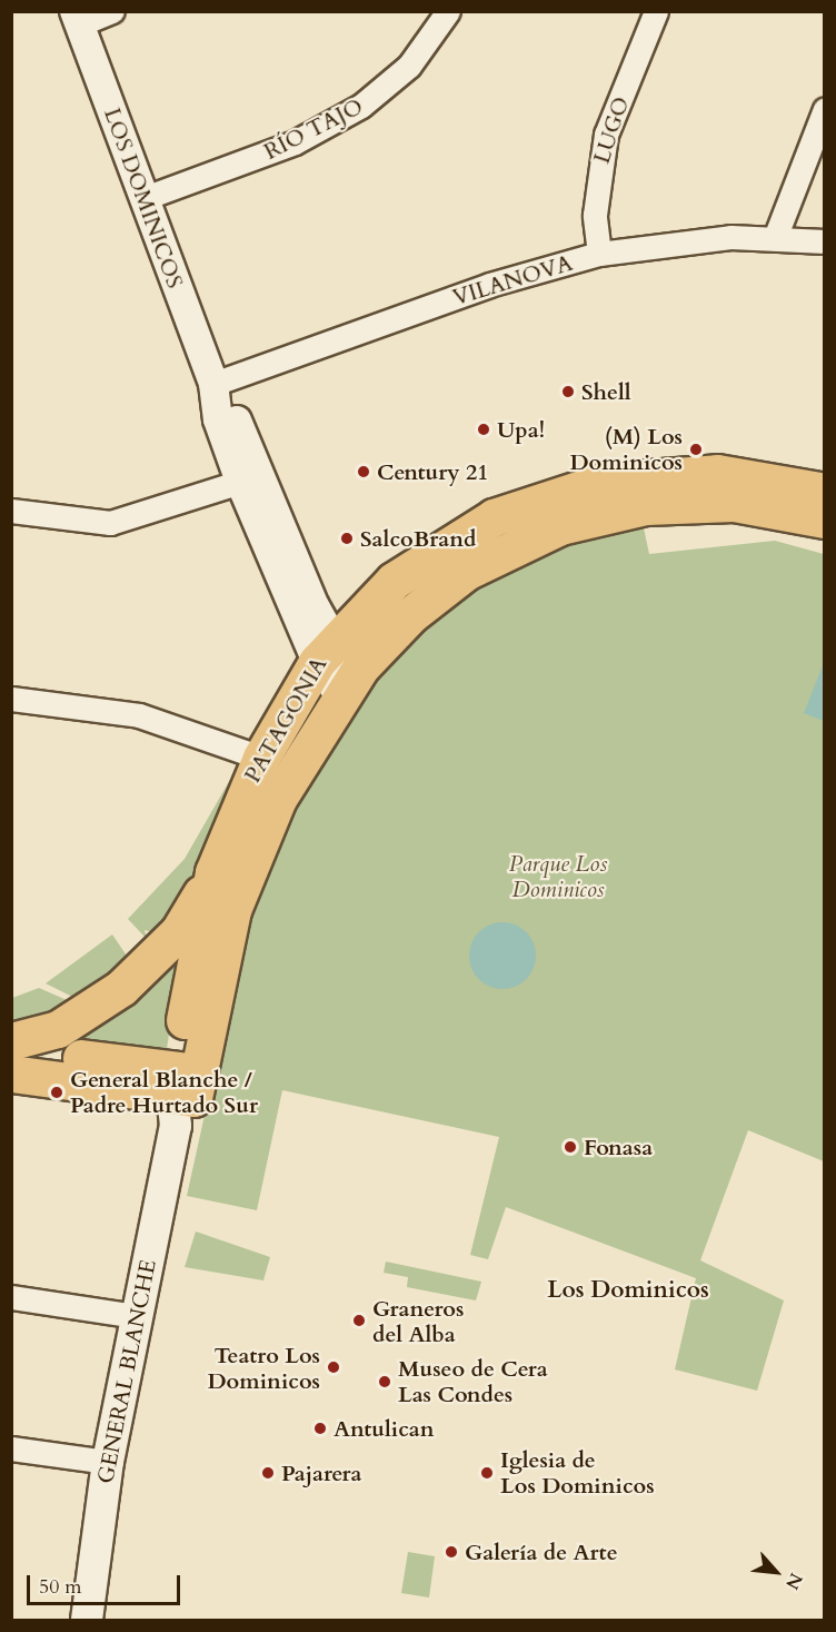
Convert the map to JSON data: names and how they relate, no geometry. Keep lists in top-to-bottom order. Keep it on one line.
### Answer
{"streets":{"main road":["PATAGONIA","GENERAL BLANCHE"],"street":["RÍO TAJO","LUGO","LOS DOMINICOS","VILANOVA"]},"crossings":[["RÍO TAJO","LOS DOMINICOS"],["LUGO","VILANOVA"],["LOS DOMINICOS","VILANOVA"],["LOS DOMINICOS","PATAGONIA"],["PATAGONIA","GENERAL BLANCHE"]],"districts":["Los Dominicos"],"parks":["Parque Los Dominicos"],"places":["Shell","Upa!","(M) Los Dominicos","Century 21","SalcoBrand","General Blanche / Padre Hurtado Sur","Fonasa","Graneros del Alba","Teatro Los Dominicos","Museo de Cera Las Condes","Antulican","Pajarera","Iglesia de Los Dominicos","Galería de Arte"],"scale_bar":"50 m","north":"bottom right"}
